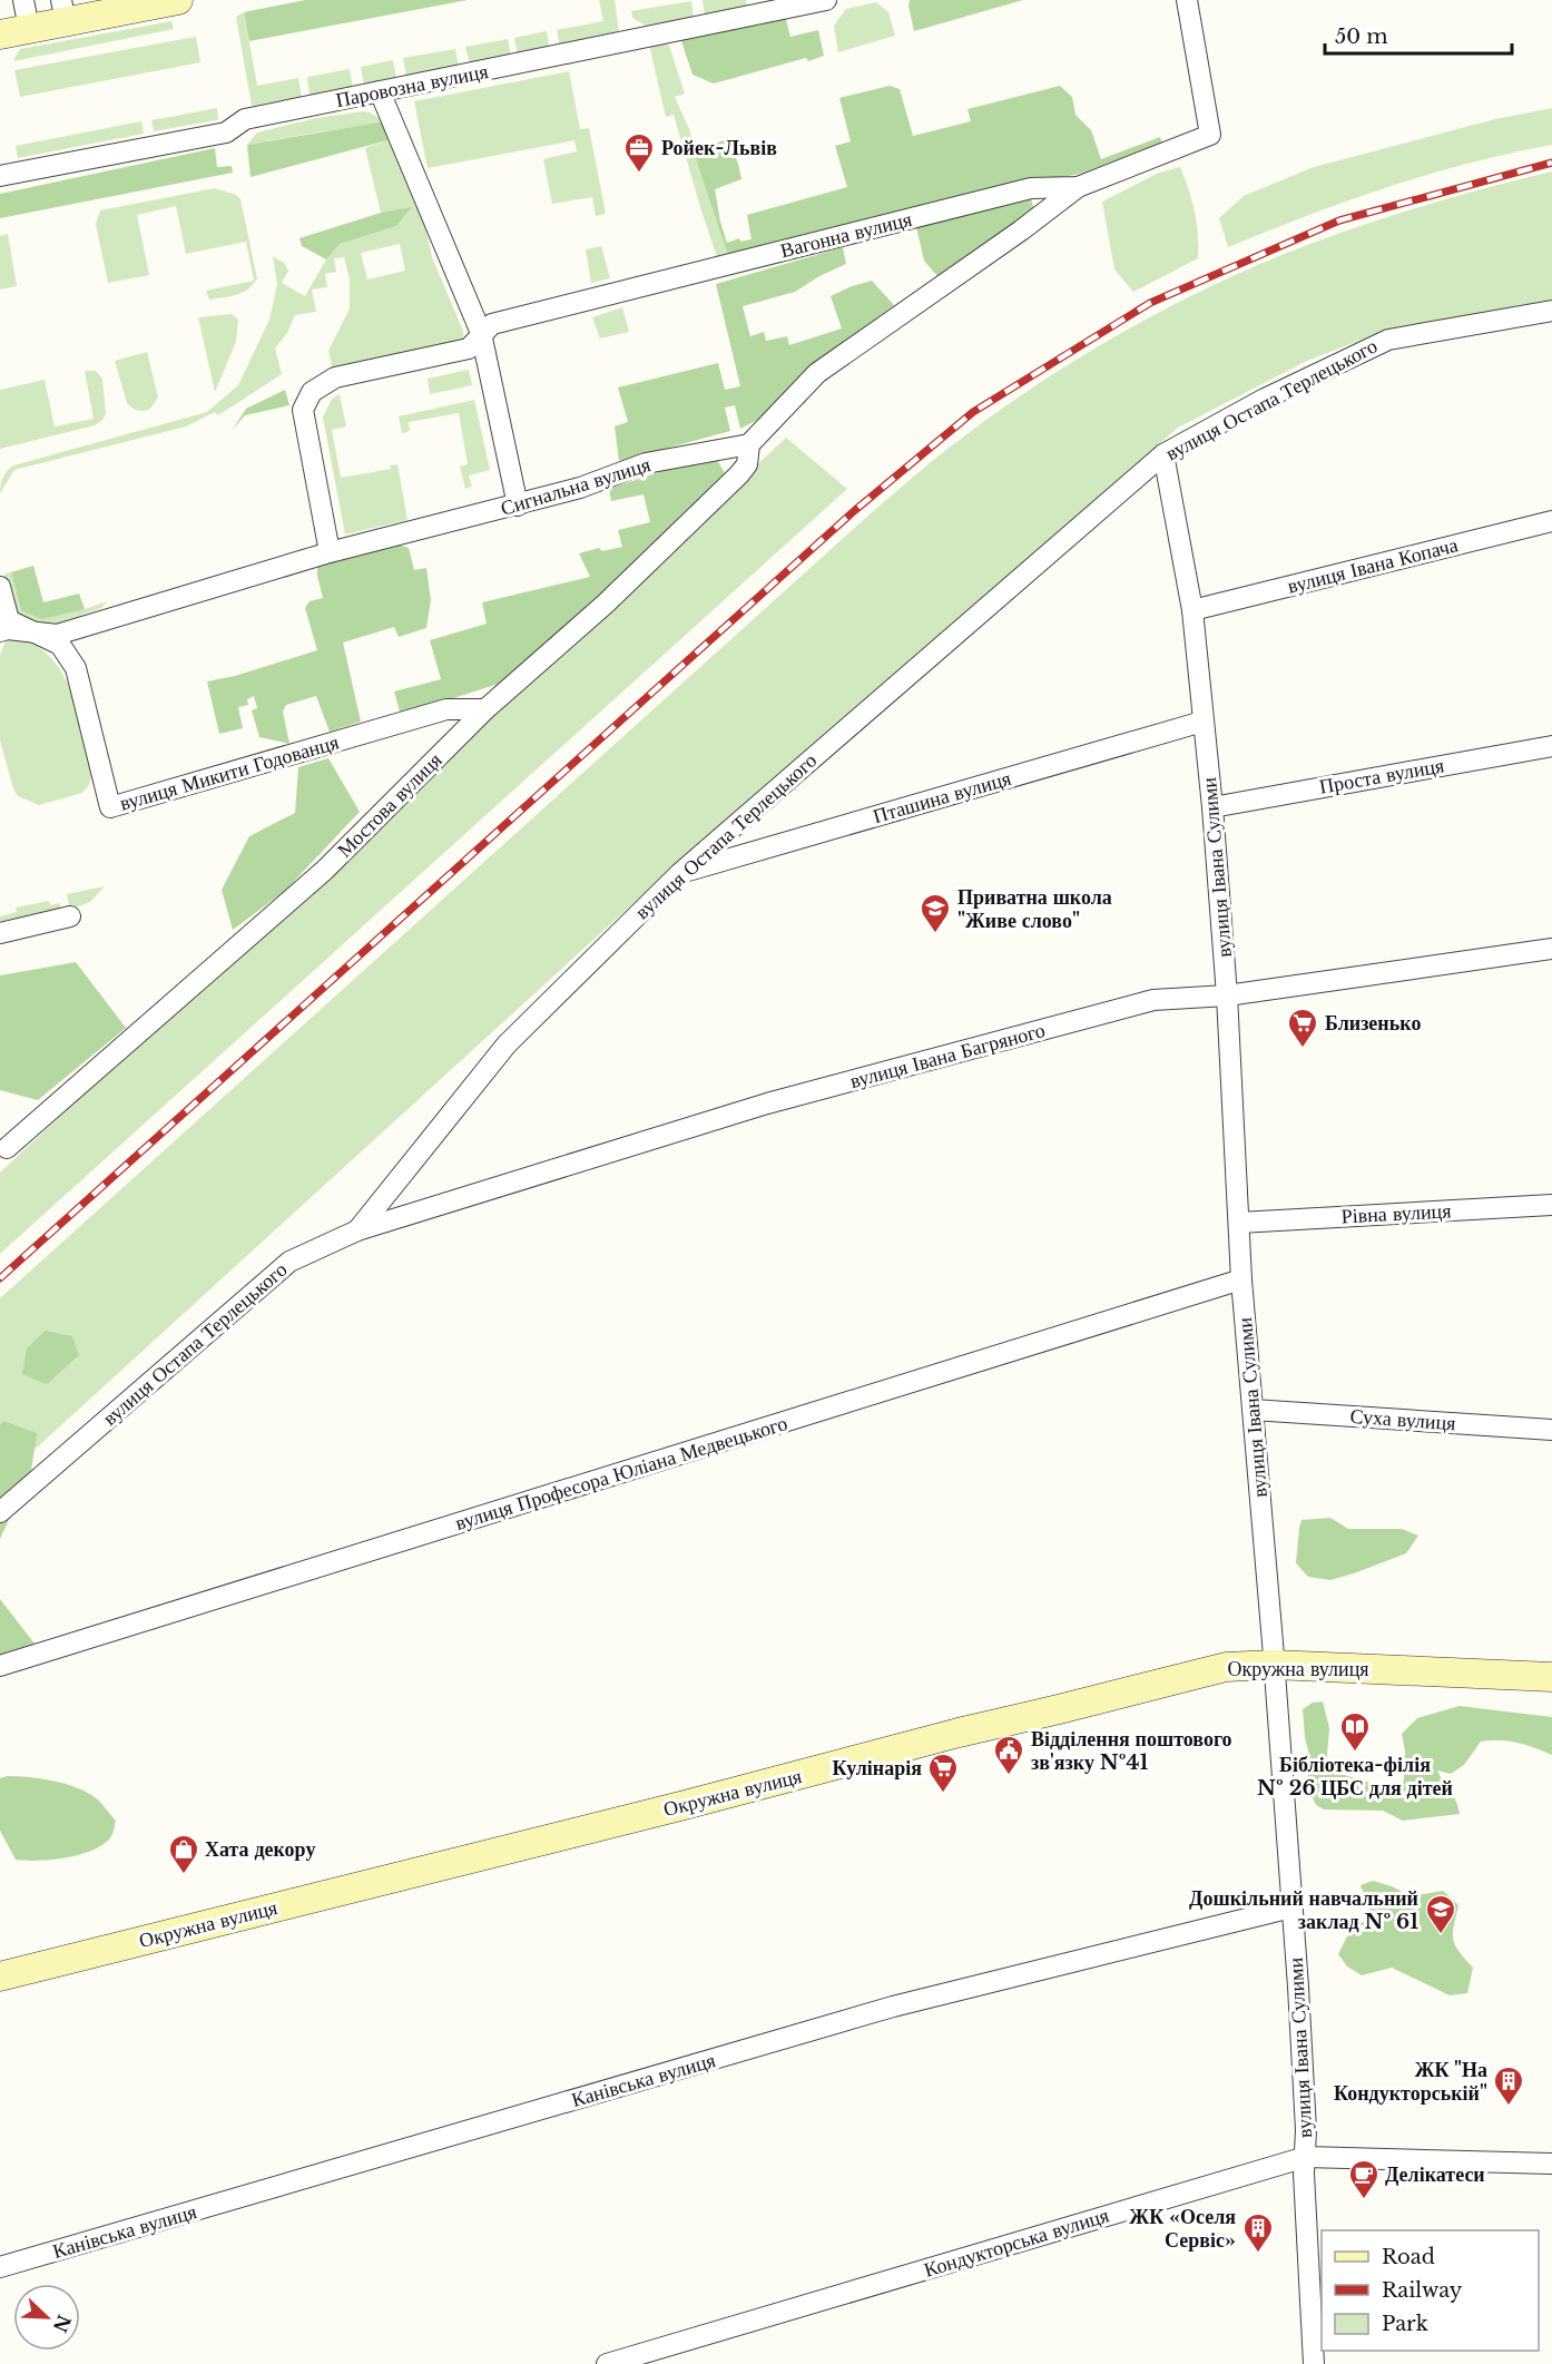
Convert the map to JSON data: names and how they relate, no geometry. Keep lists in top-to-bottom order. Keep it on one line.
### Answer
{"streets":{"main road":["Окружна вулиця"],"street":["Паровозна вулиця","Вагонна вулиця","вулиця Остапа Терлецького","Сигнальна вулиця","вулиця Івана Копача","вулиця Микити Годованця","Проста вулиця","Пташина вулиця","Мостова вулиця","вулиця Івана Сулими","вулиця Івана Багряного","Рівна вулиця","Суха вулиця","вулиця Професора Юліана Медвецького","Канівська вулиця","Кондукторська вулиця"]},"crossings":[["Вагонна вулиця","Сигнальна вулиця"],["вулиця Остапа Терлецького","Пташина вулиця"],["вулиця Остапа Терлецького","вулиця Івана Сулими"],["вулиця Остапа Терлецького","вулиця Івана Багряного"],["Сигнальна вулиця","вулиця Микити Годованця"],["Сигнальна вулиця","Мостова вулиця"],["вулиця Івана Копача","вулиця Івана Сулими"],["вулиця Микити Годованця","Мостова вулиця"],["Проста вулиця","вулиця Івана Сулими"],["Пташина вулиця","вулиця Івана Сулими"],["вулиця Івана Сулими","вулиця Івана Багряного"],["вулиця Івана Сулими","Рівна вулиця"],["вулиця Івана Сулими","Суха вулиця"],["вулиця Івана Сулими","вулиця Професора Юліана Медвецького"],["вулиця Івана Сулими","Окружна вулиця"],["вулиця Івана Сулими","Канівська вулиця"],["вулиця Івана Сулими","Кондукторська вулиця"]],"places":{"office":["Ройек-Львів"],"school or university":["Приватна школа \"Живе слово\"","Дошкільний навчальний заклад № 61"],"supermarket":["Близенько","Кулінарія"],"library":["Бібліотека-філія № 26 ЦБС для дітей"],"public building":["Відділення поштового зв'язку №41"],"shop":["Хата декору"],"building":["ЖК \"На Кондукторській\"","ЖК «Оселя Сервіс»"],"cafe":["Делікатеси"]},"legend":["Road","Railway","Park"],"scale_bar":"50 m","north":"bottom right"}
